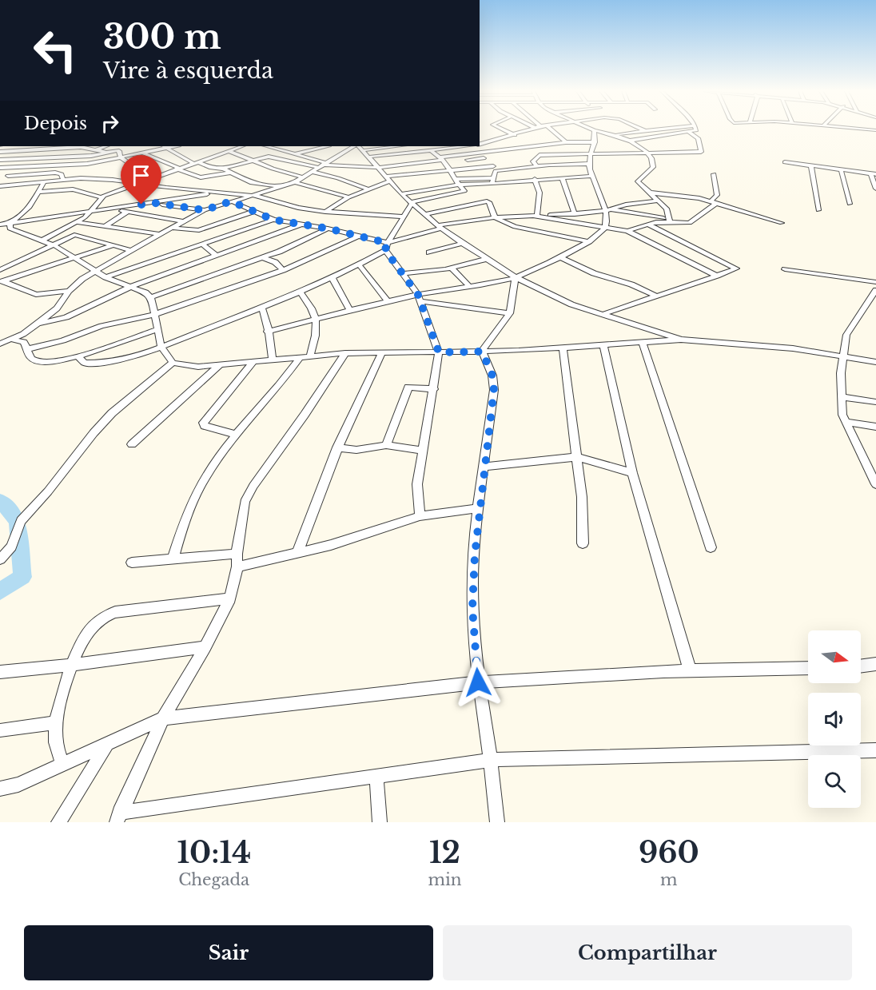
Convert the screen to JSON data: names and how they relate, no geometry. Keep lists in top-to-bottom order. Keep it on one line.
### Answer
{"north":"right","page":{"turn":["300 m","Vire à esquerda"],"then":"Depois","eta":["10:14","Chegada","12","min","960","m"],"buttons":["Sair","Compartilhar"]}}
